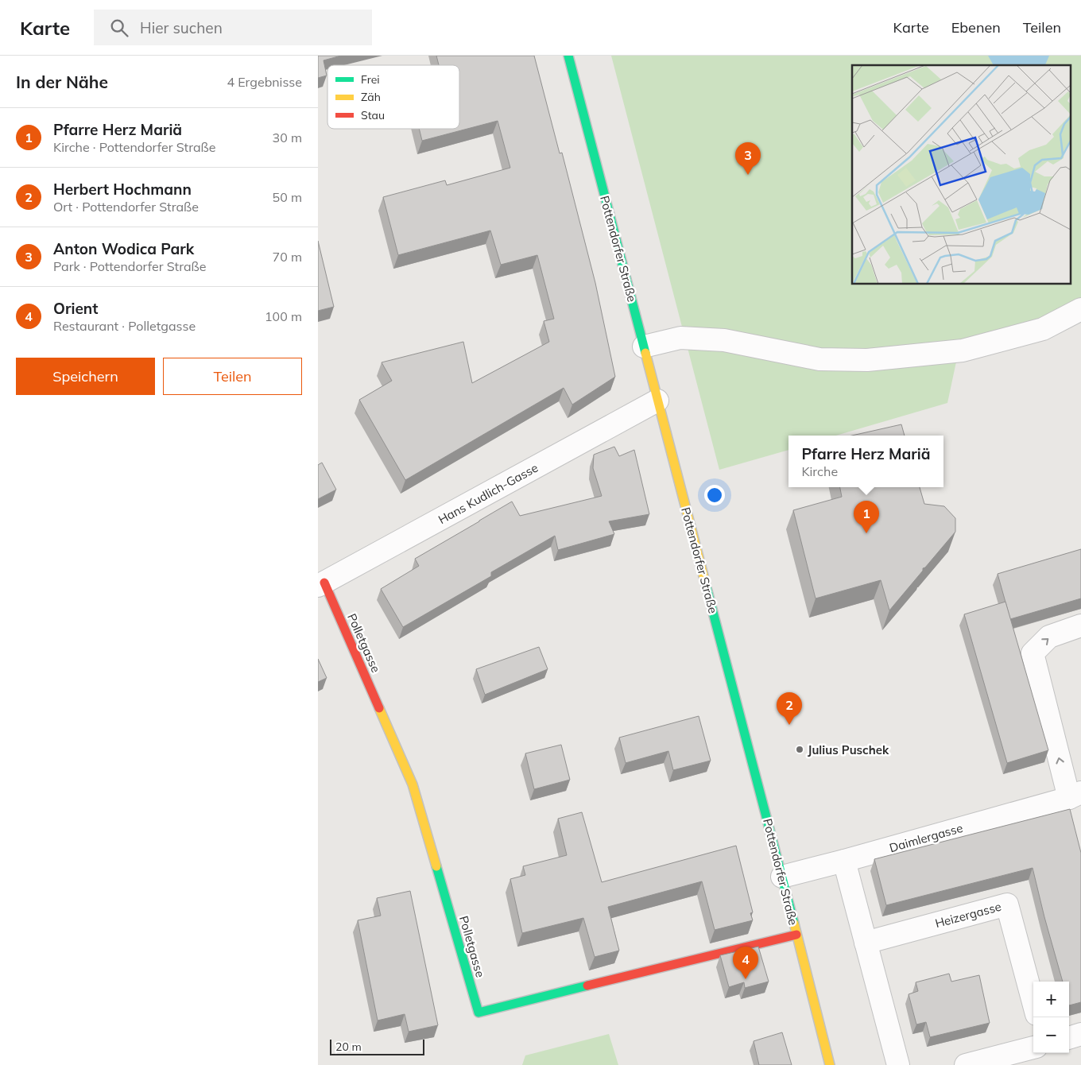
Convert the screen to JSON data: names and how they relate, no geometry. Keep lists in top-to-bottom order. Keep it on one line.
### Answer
{"streets":{"main road":["Pottendorfer Straße","Polletgasse"],"street":["Hans Kudlich-Gasse","Daimlergasse","Heizergasse"]},"crossings":[["Pottendorfer Straße","Hans Kudlich-Gasse"],["Pottendorfer Straße","Polletgasse"],["Pottendorfer Straße","Daimlergasse"],["Hans Kudlich-Gasse","Polletgasse"]],"places":["Julius Puschek"],"legend":["Frei","Zäh","Stau"],"scale_bar":"20 m","page":{"header":"Karte","search":"Hier suchen","nav":["Karte","Ebenen","Teilen"],"heading":["In der Nähe","4 Ergebnisse"],"list":[{"mark":"1","name":"Pfarre Herz Mariä","note":"Kirche · Pottendorfer Straße","value":"30 m"},{"mark":"2","name":"Herbert Hochmann","note":"Ort · Pottendorfer Straße","value":"50 m"},{"mark":"3","name":"Anton Wodica Park","note":"Park · Pottendorfer Straße","value":"70 m"},{"mark":"4","name":"Orient","note":"Restaurant · Polletgasse","value":"100 m"}],"pins":["3","1","2","4"],"buttons":["Speichern","Teilen"],"popup":["Pfarre Herz Mariä","Kirche"],"map_buttons":["+","−"],"scale":"20 m"}}
